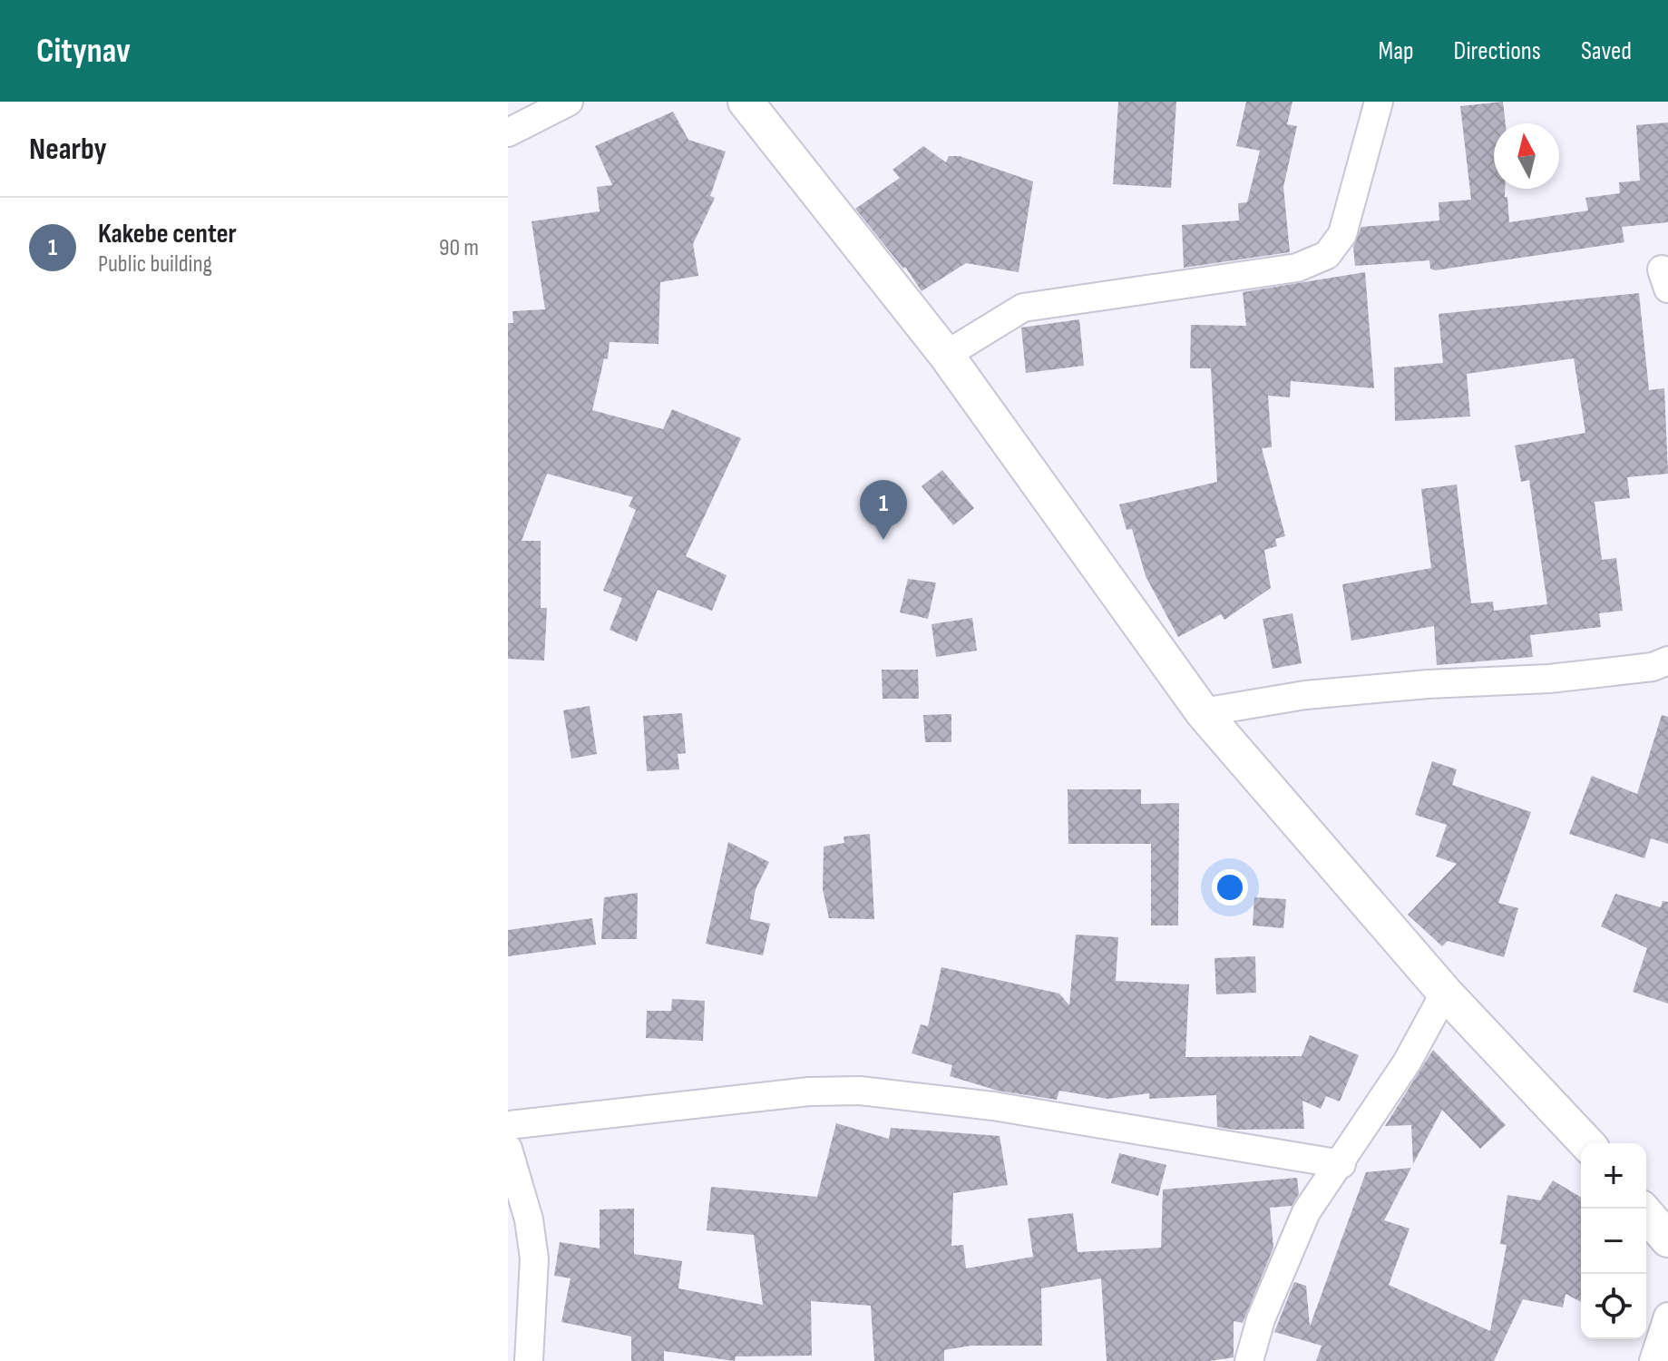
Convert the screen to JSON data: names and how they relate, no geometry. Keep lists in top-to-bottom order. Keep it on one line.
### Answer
{"north":"top","page":{"header":"Citynav","nav":["Map","Directions","Saved"],"heading":"Nearby","list":[{"mark":"1","name":"Kakebe center","note":"Public building","value":"90 m"}],"pins":"1","map_buttons":["+","−"]}}
